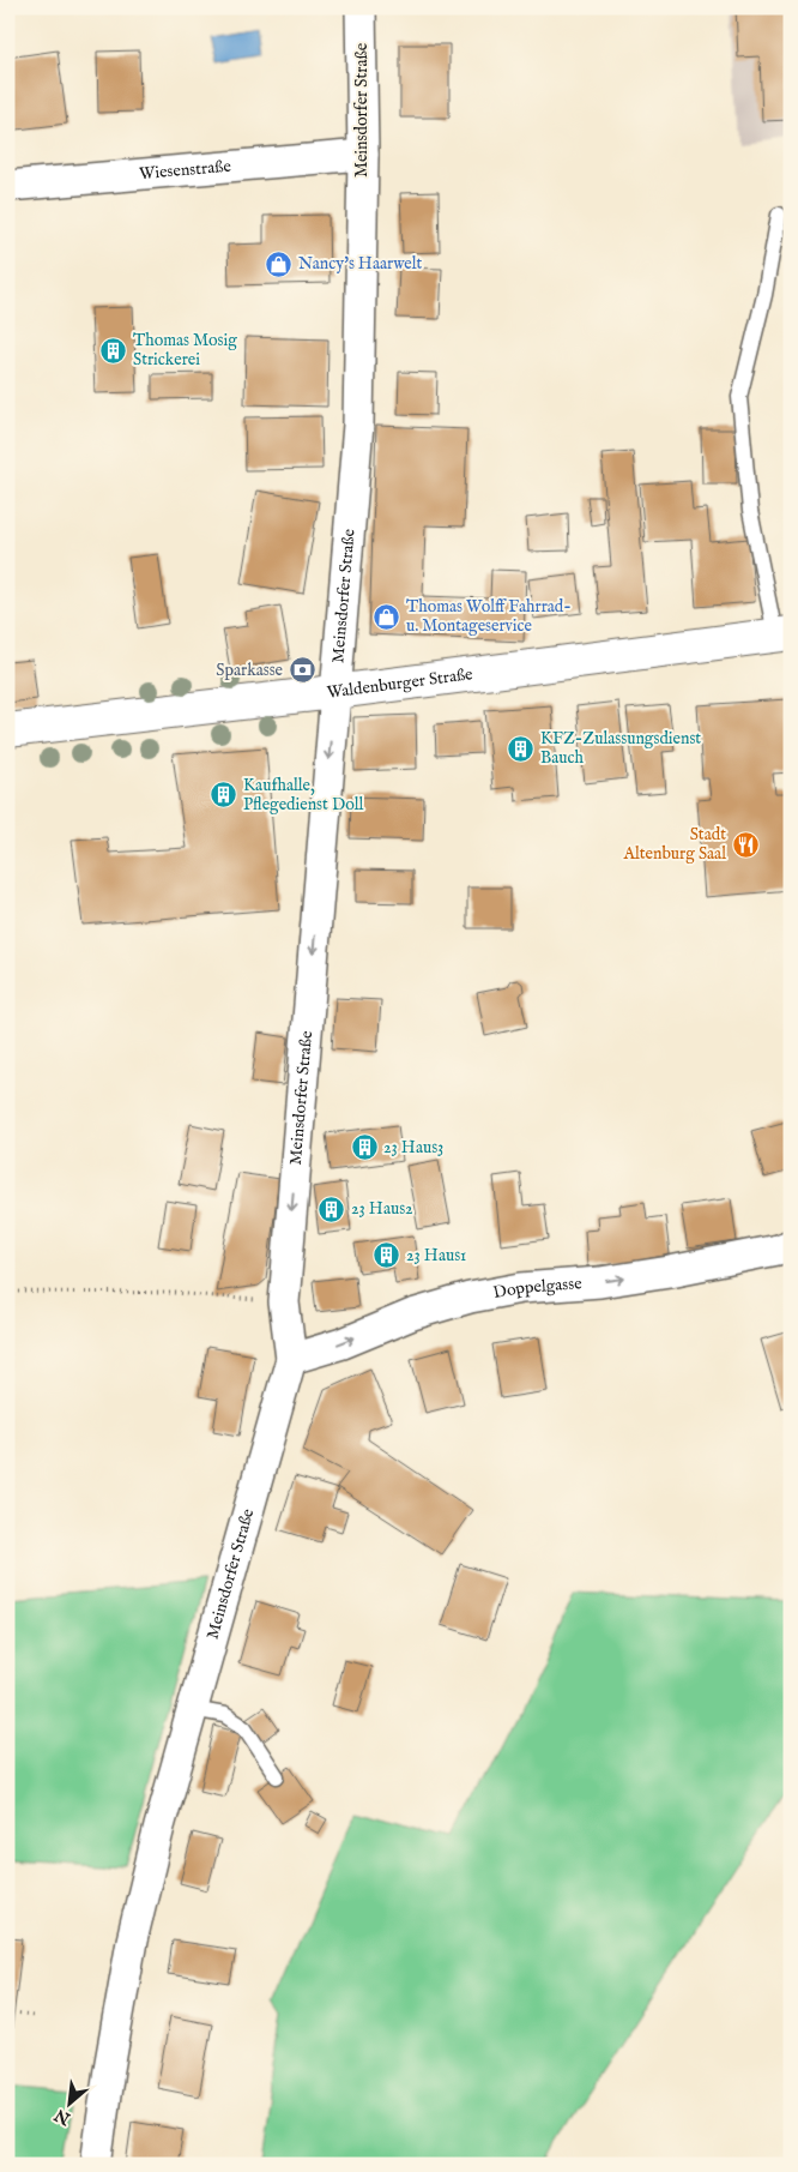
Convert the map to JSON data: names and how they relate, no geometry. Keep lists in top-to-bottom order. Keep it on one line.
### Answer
{"streets":{"main road":["Waldenburger Straße"],"street":["Meinsdorfer Straße","Wiesenstraße","Doppelgasse"]},"crossings":[["Meinsdorfer Straße","Wiesenstraße"],["Meinsdorfer Straße","Waldenburger Straße"],["Meinsdorfer Straße","Doppelgasse"]],"one_way":["Doppelgasse"],"places":{"shop":["Nancy's Haarwelt","Thomas Wolff Fahrrad- u. Montageservice"],"building":["Thomas Mosig Strickerei","KFZ-Zulassungsdienst Bauch","Kaufhalle, Pflegedienst Doll","23 Haus3","23 Haus2","23 Haus1"],"bank":["Sparkasse"],"restaurant":["Stadt Altenburg Saal"]},"north":"bottom left"}
